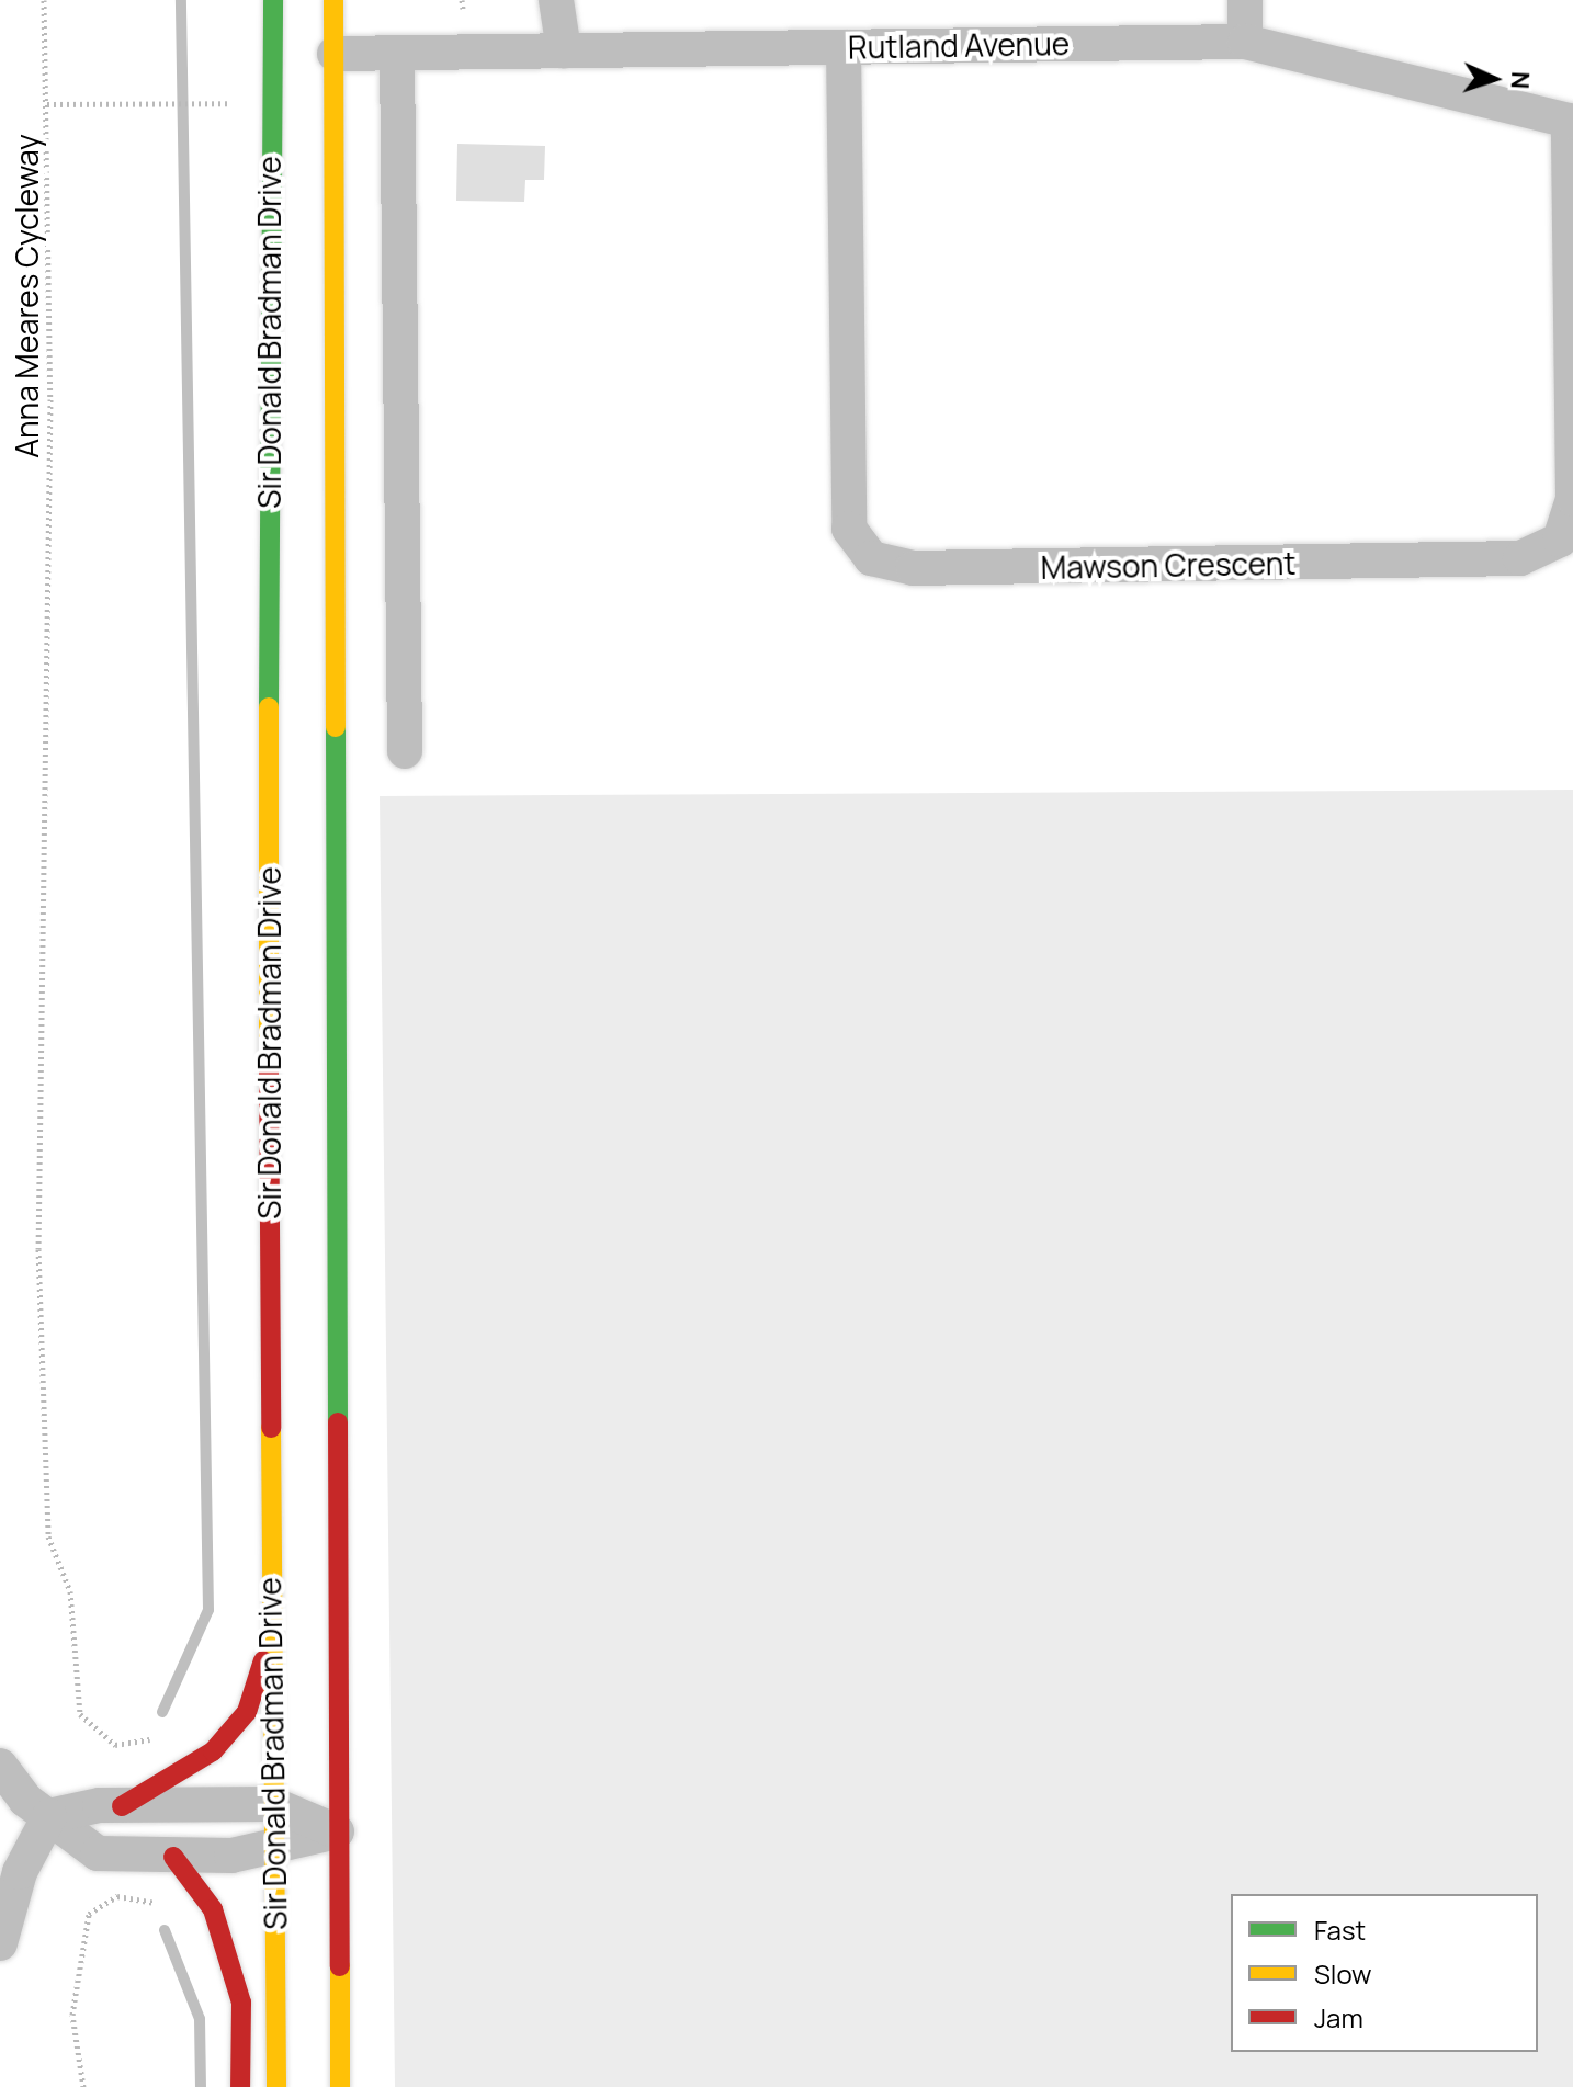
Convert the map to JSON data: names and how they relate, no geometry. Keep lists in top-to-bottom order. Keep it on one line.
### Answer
{"streets":{"main road":["Sir Donald Bradman Drive"],"street":["Rutland Avenue","Mawson Crescent"],"path":["Anna Meares Cycleway"]},"crossings":[["Rutland Avenue","Sir Donald Bradman Drive"],["Rutland Avenue","Mawson Crescent"]],"legend":["Fast","Slow","Jam"],"north":"right"}
